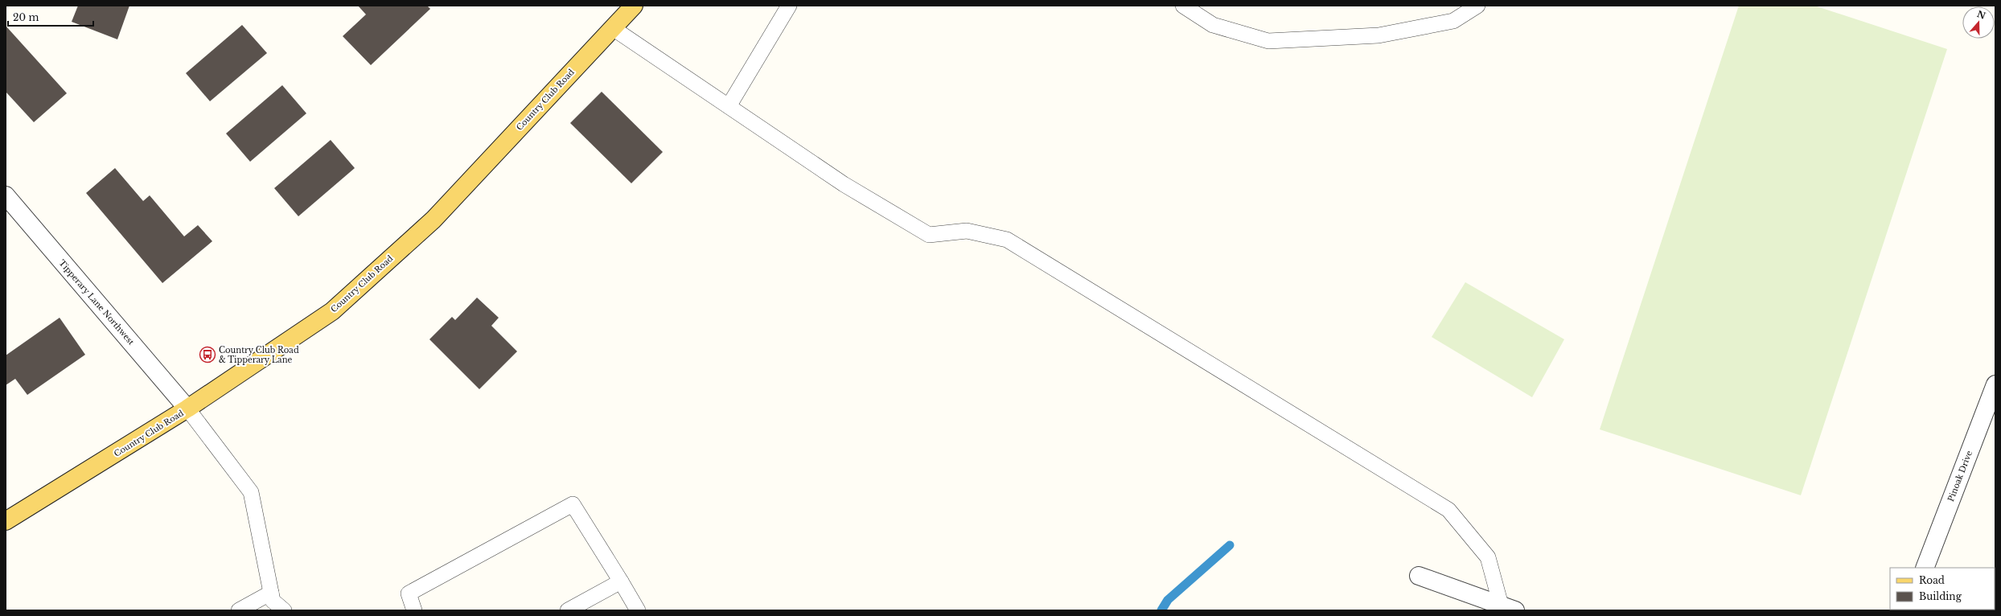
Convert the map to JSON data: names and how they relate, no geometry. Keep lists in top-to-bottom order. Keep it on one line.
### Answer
{"streets":{"main road":["Country Club Road"],"street":["Tipperary Lane Northwest","Pinoak Drive"]},"crossings":[["Country Club Road","Tipperary Lane Northwest"]],"places":{"bus stop":["Country Club Road & Tipperary Lane"]},"legend":["Road","Building"],"scale_bar":"20 m","north":"top"}
